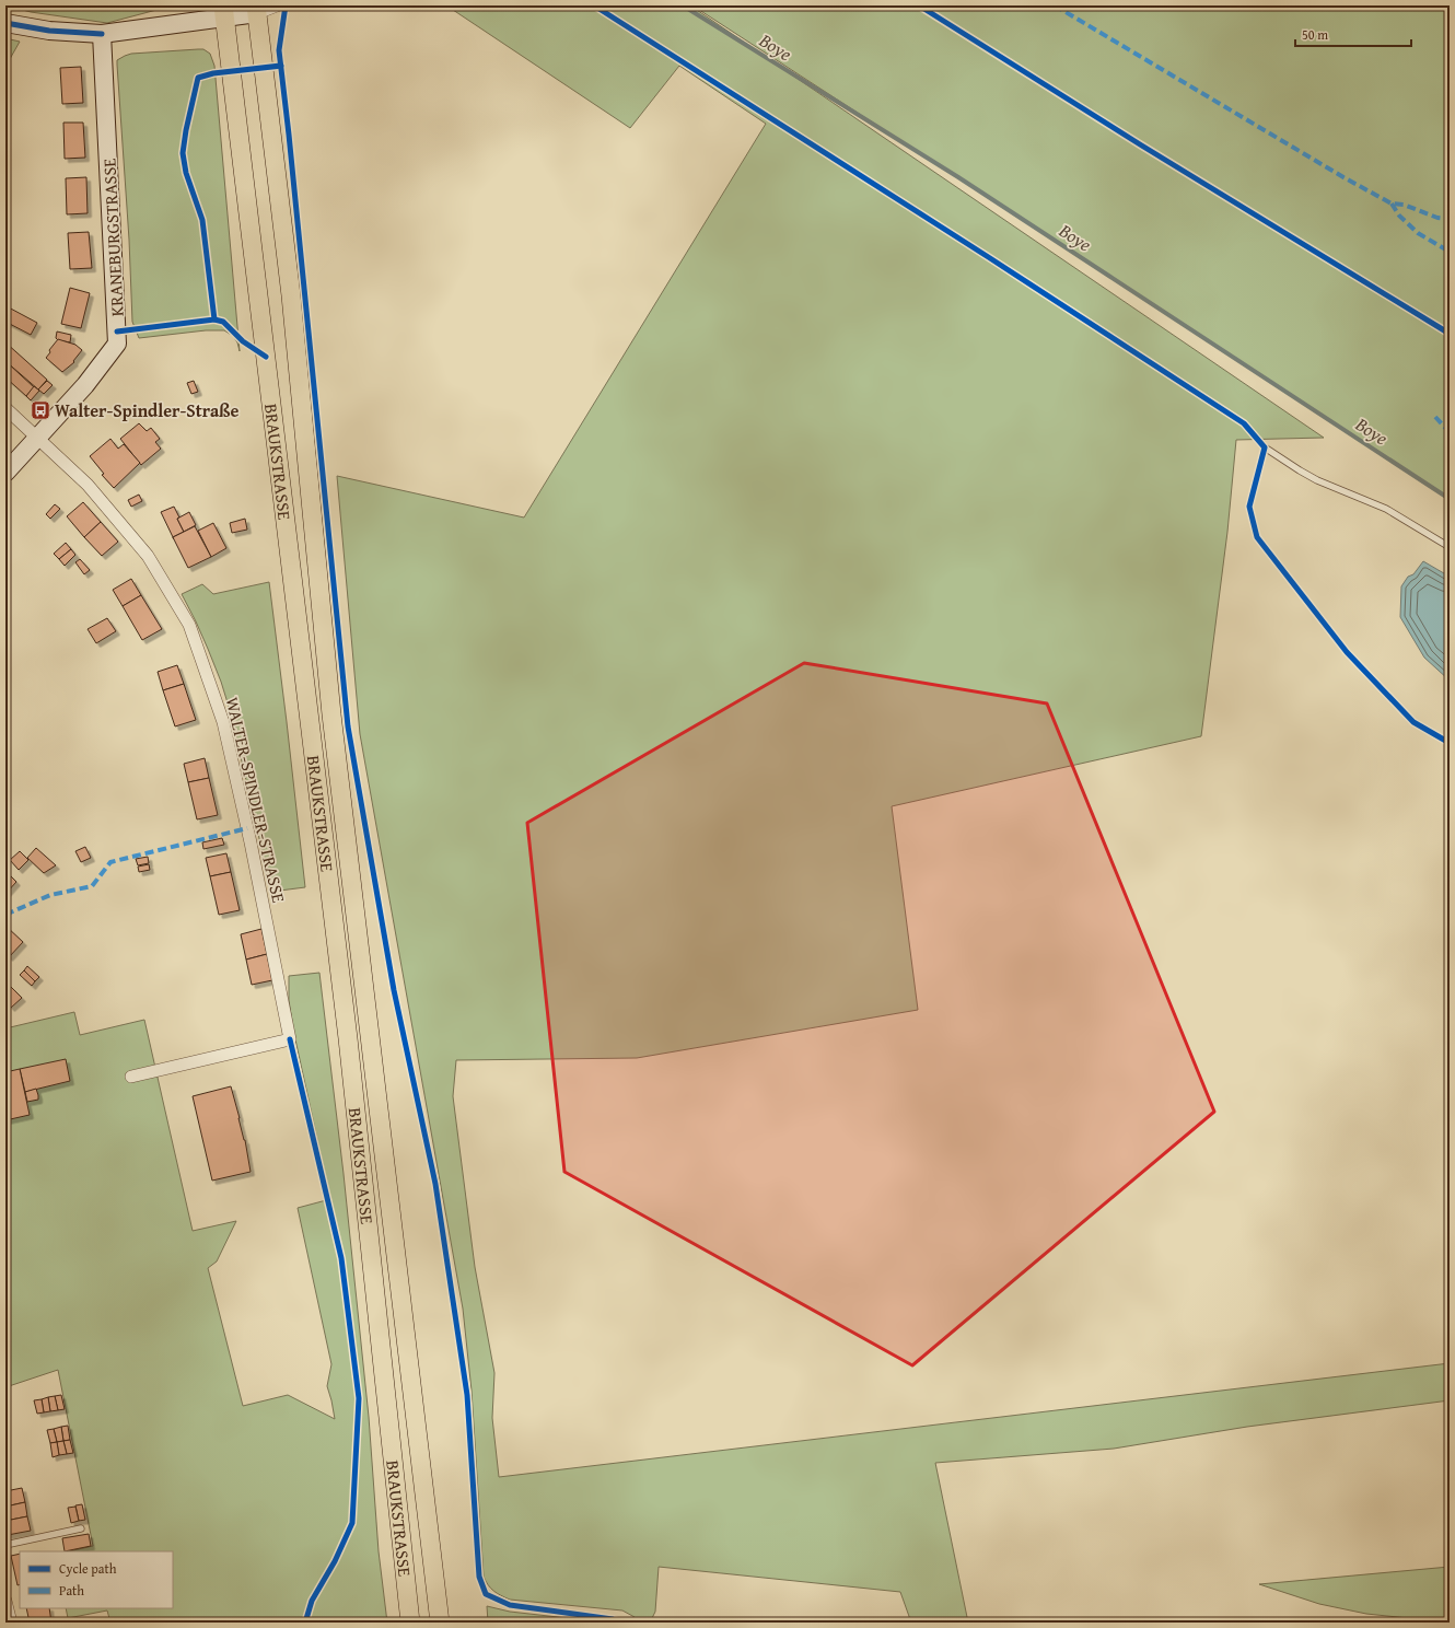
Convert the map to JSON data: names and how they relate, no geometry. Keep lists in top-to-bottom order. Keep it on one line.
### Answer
{"streets":{"main road":["BRAUKSTRASSE"],"street":["KRANEBURGSTRASSE","WALTER-SPINDLER-STRASSE"]},"crossings":[["KRANEBURGSTRASSE","WALTER-SPINDLER-STRASSE"]],"water":["Boye"],"places":{"bus stop":["Walter-Spindler-Straße"]},"legend":["Cycle path","Path"],"scale_bar":"50 m"}
